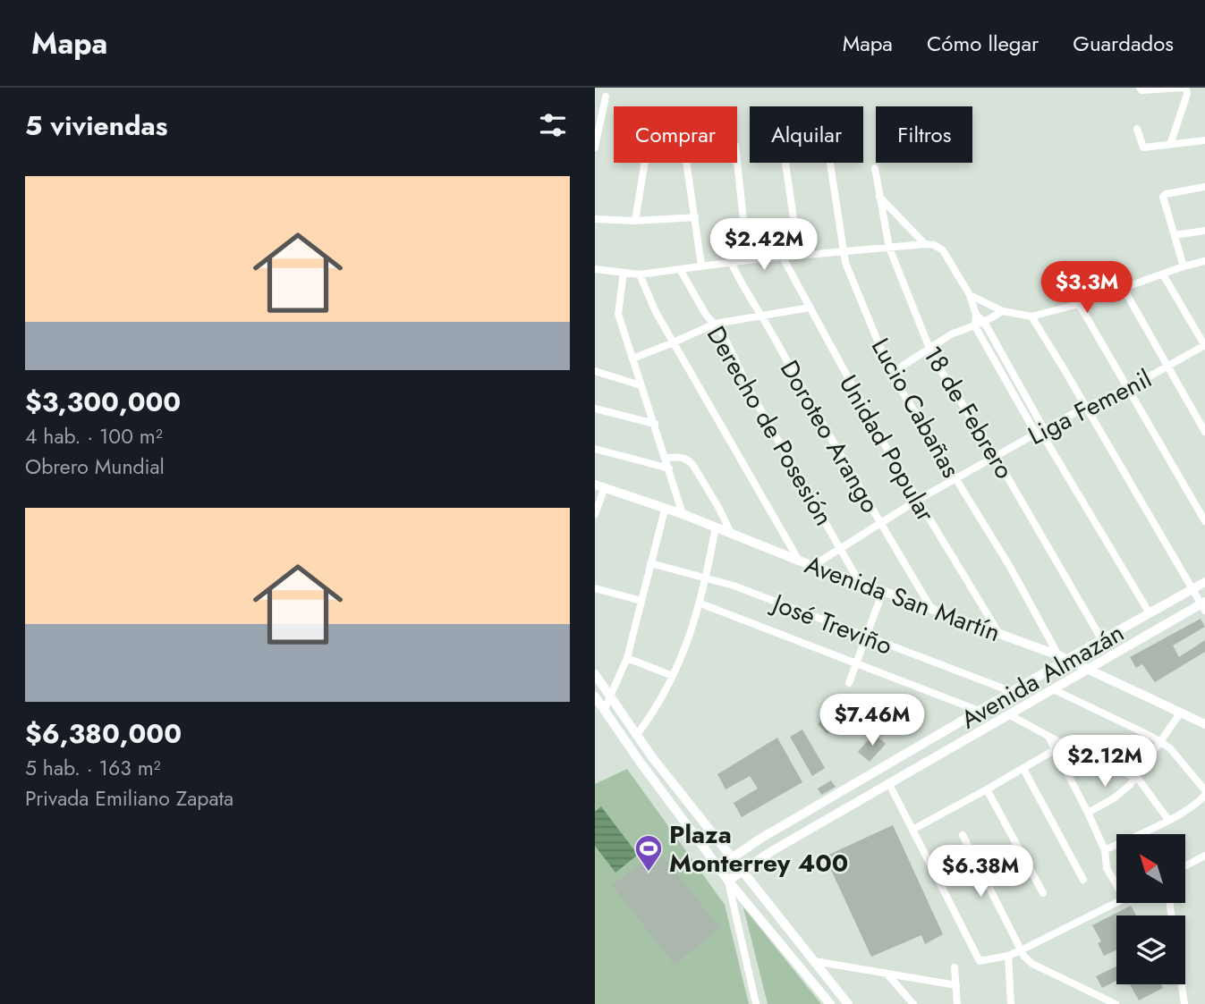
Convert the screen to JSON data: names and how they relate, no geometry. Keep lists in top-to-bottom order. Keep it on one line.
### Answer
{"streets":{"main road":["Avenida San Martín","Avenida Almazán"],"street":["Liga Femenil","Lucio Cabañas","18 de Febrero","Derecho de Posesión","Doroteo Arango","Unidad Popular","José Treviño"]},"crossings":[["Liga Femenil","Lucio Cabañas"],["Liga Femenil","18 de Febrero"],["Liga Femenil","Derecho de Posesión"],["Liga Femenil","Doroteo Arango"],["Liga Femenil","Unidad Popular"],["Liga Femenil","Avenida San Martín"],["Lucio Cabañas","Avenida San Martín"],["Lucio Cabañas","Avenida Almazán"],["18 de Febrero","Avenida Almazán"],["Derecho de Posesión","Avenida San Martín"],["Doroteo Arango","Avenida San Martín"],["Unidad Popular","Avenida San Martín"],["Avenida San Martín","Avenida Almazán"],["José Treviño","Avenida Almazán"]],"places":{"sports":["Plaza Monterrey 400"]},"north":"top left","page":{"header":"Mapa","nav":["Mapa","Cómo llegar","Guardados"],"heading":"5 viviendas","chip":["Comprar","Alquilar","Filtros"],"list":[{"name":"$3,300,000","note":"4 hab. · 100 m² · Obrero Mundial"},{"name":"$6,380,000","note":"5 hab. · 163 m² · Privada Emiliano Zapata"}],"price":["$2.42M","$3.3M","$7.46M","$2.12M","$6.38M"]}}
